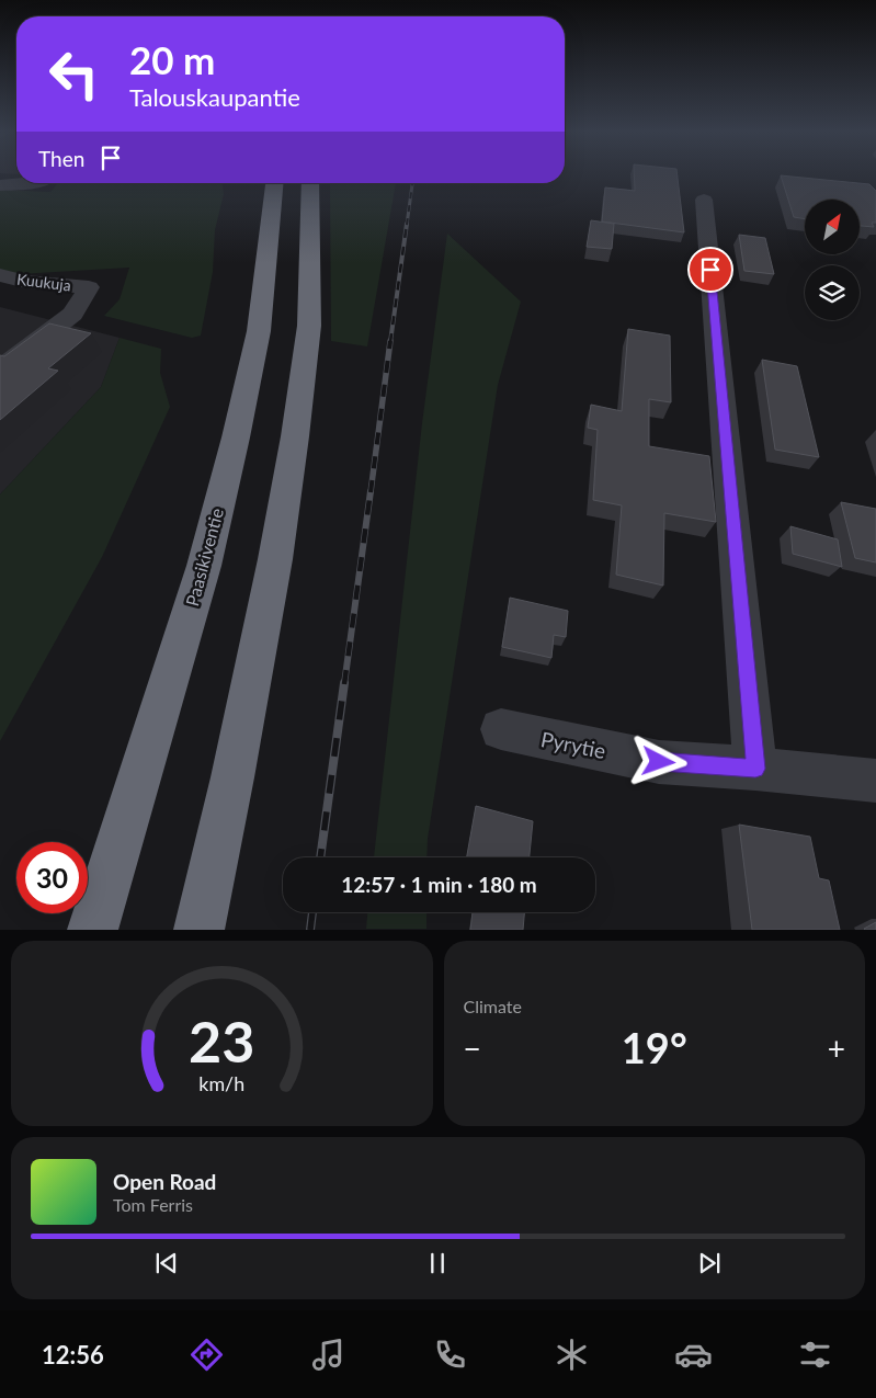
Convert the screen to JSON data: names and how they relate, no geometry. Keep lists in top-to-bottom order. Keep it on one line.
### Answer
{"streets":{"highway":["Paasikiventie"],"street":["Kuukuja","Pyrytie"]},"north":"top right","page":{"turn":["20 m","Talouskaupantie"],"then":"Then","limit":"30","trip":"12:57 · 1 min · 180 m","tile":"Climate","heat":["−","19°","+"],"song":["Open Road","Tom Ferris"],"tabs":"12:56","gauge":["23","km/h"]}}
